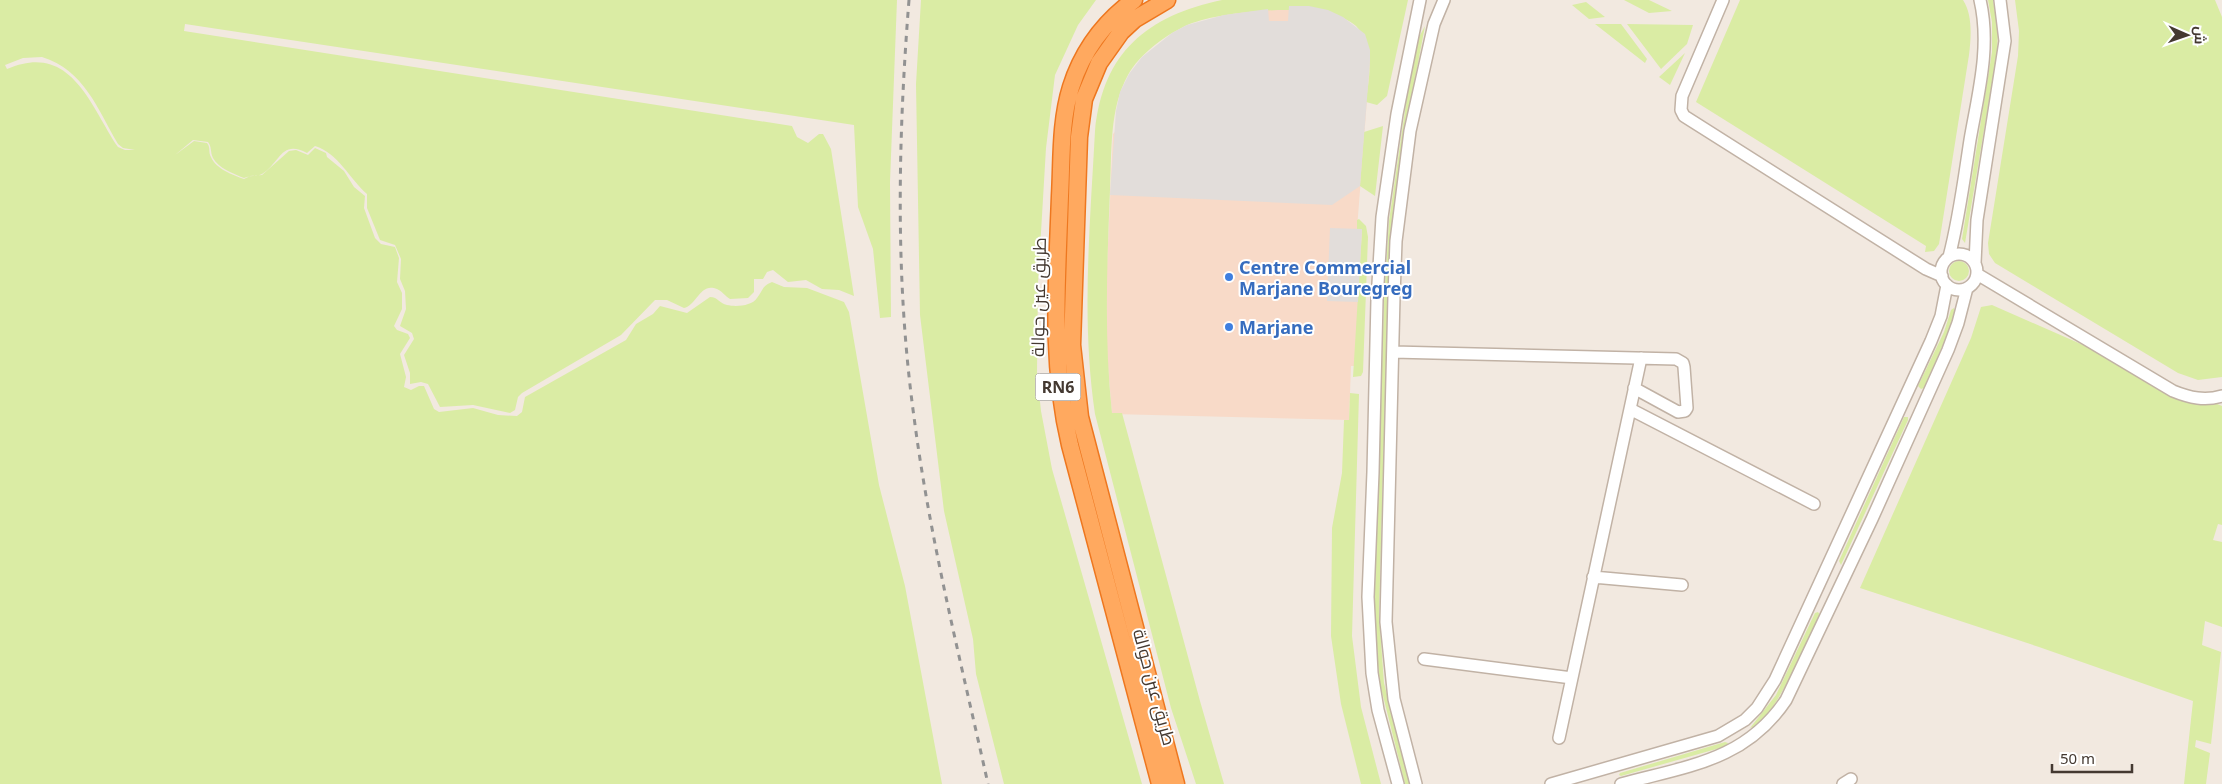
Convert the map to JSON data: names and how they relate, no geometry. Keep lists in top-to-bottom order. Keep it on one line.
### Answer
{"streets":{"highway":["طريق عين حوالة","RN6"]},"places":["Centre Commercial Marjane Bouregreg","Marjane"],"scale_bar":"50 m","north":"right"}
